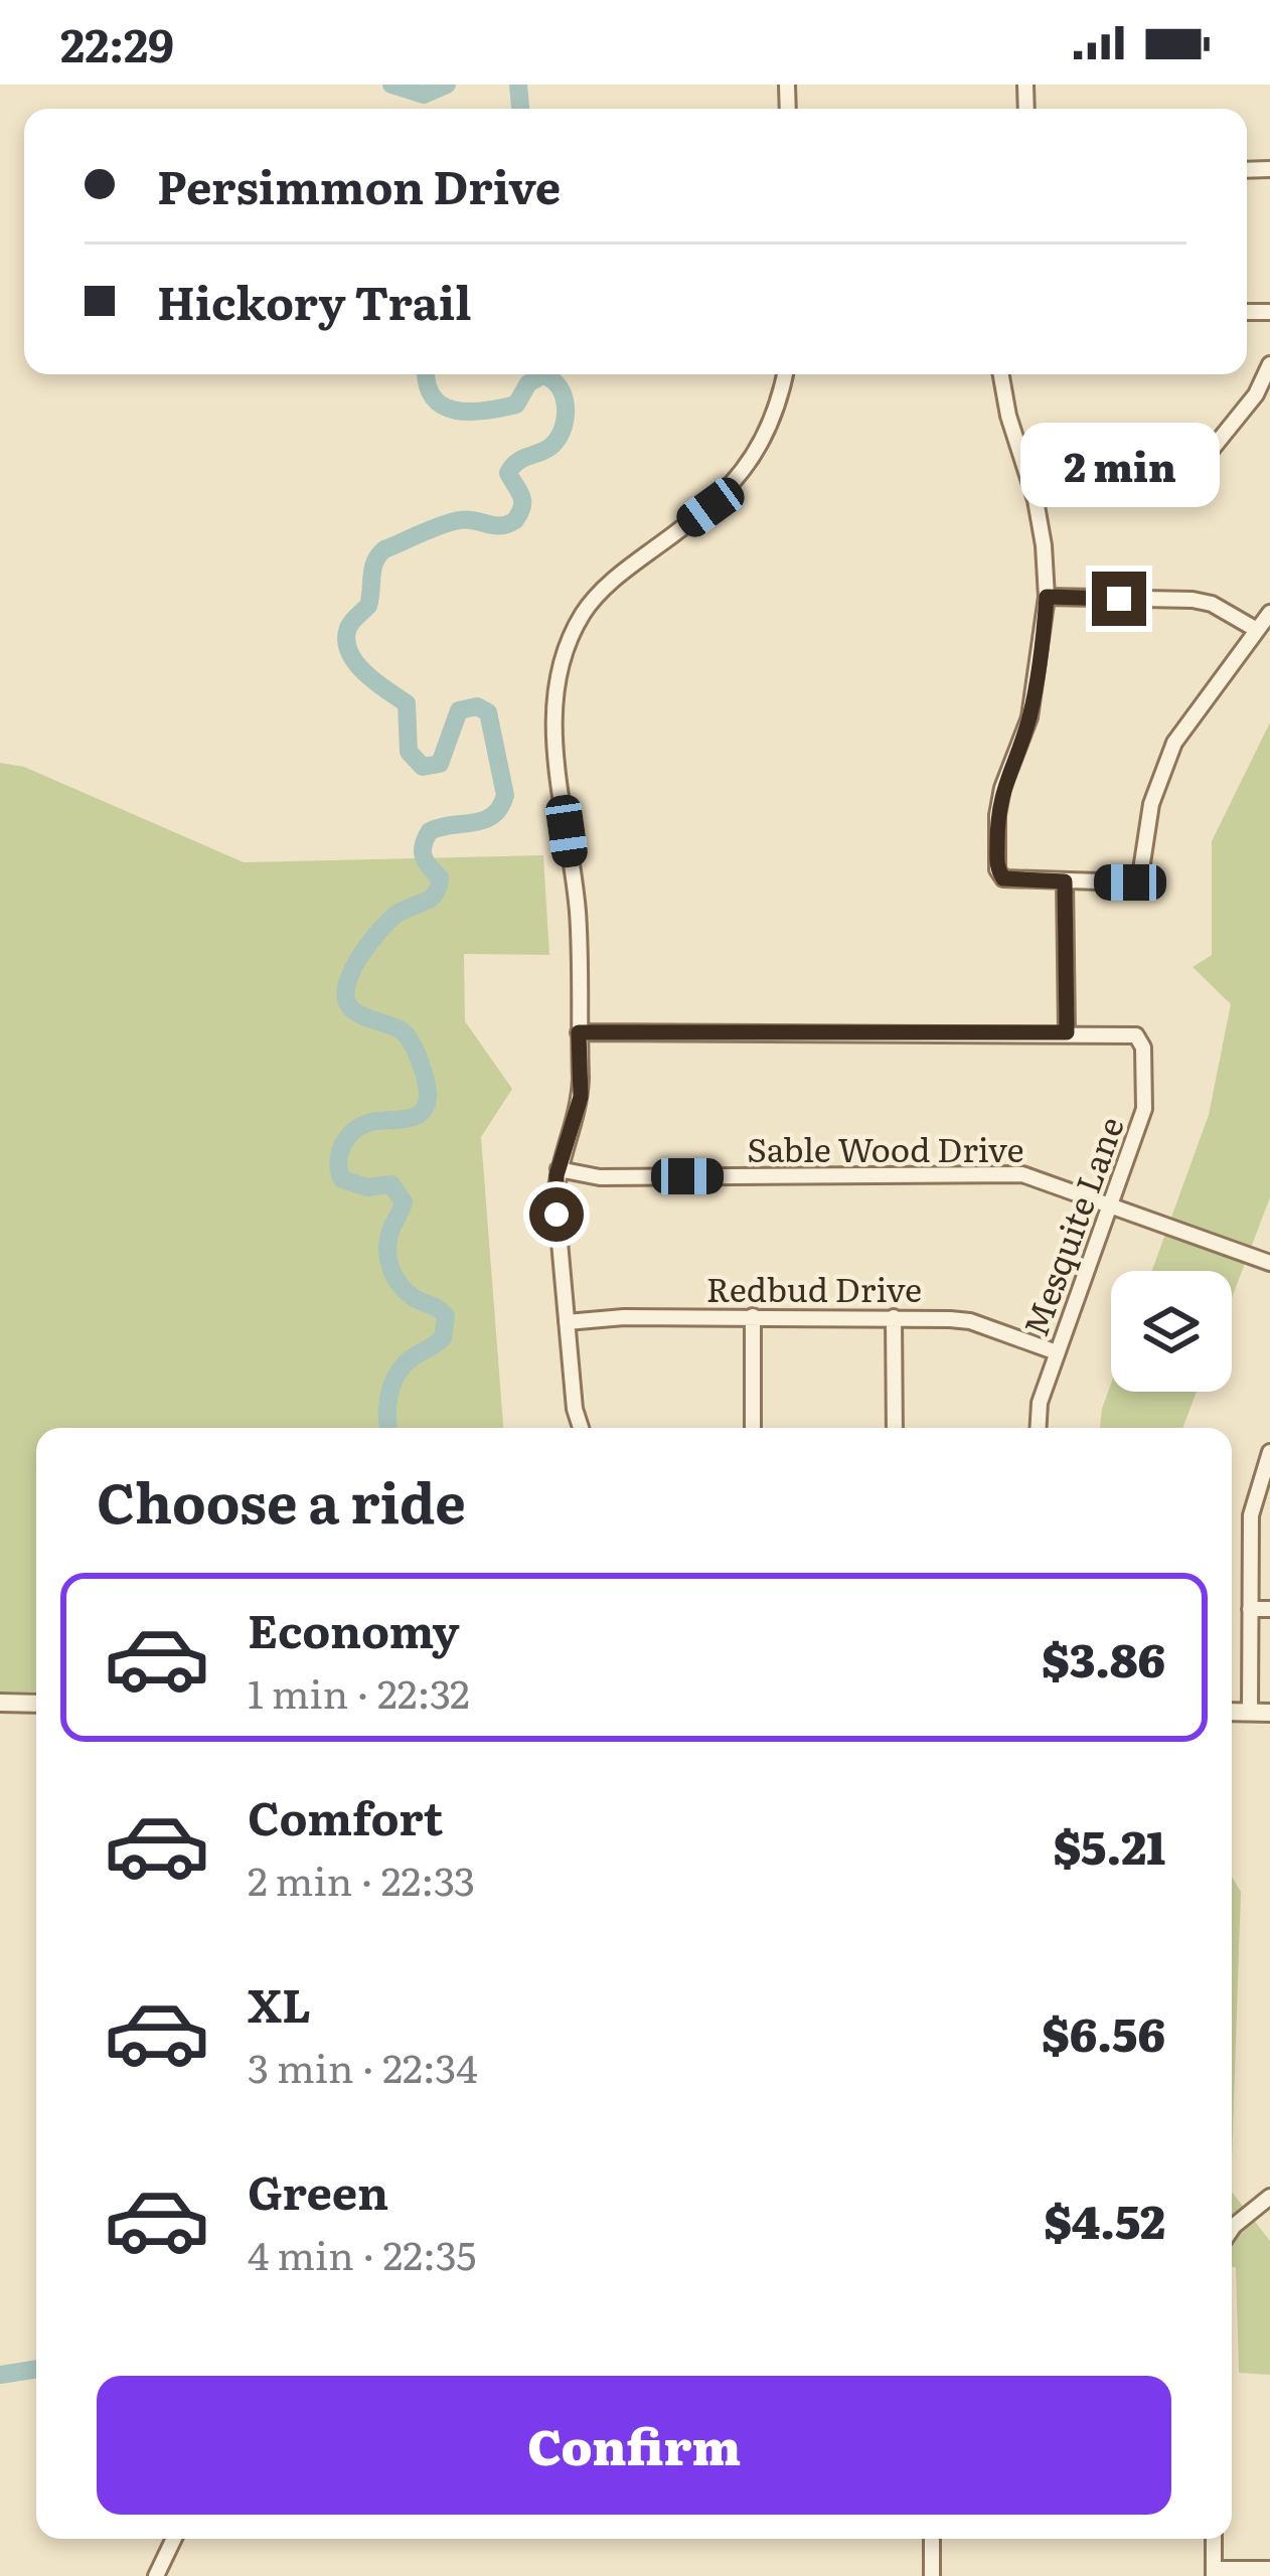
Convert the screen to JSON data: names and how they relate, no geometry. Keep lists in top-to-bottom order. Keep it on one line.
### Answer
{"streets":{"street":["Sable Wood Drive","Mesquite Lane","Redbud Drive"]},"crossings":[["Sable Wood Drive","Mesquite Lane"],["Mesquite Lane","Redbud Drive"]],"page":{"status":"22:29","banner":["Persimmon Drive","Hickory Trail"],"bubble":"2 min","heading":"Choose a ride","list":[{"name":"Economy","note":"1 min · 22:32","value":"$3.86"},{"name":"Comfort","note":"2 min · 22:33","value":"$5.21"},{"name":"XL","note":"3 min · 22:34","value":"$6.56"},{"name":"Green","note":"4 min · 22:35","value":"$4.52"}],"buttons":"Confirm"}}
